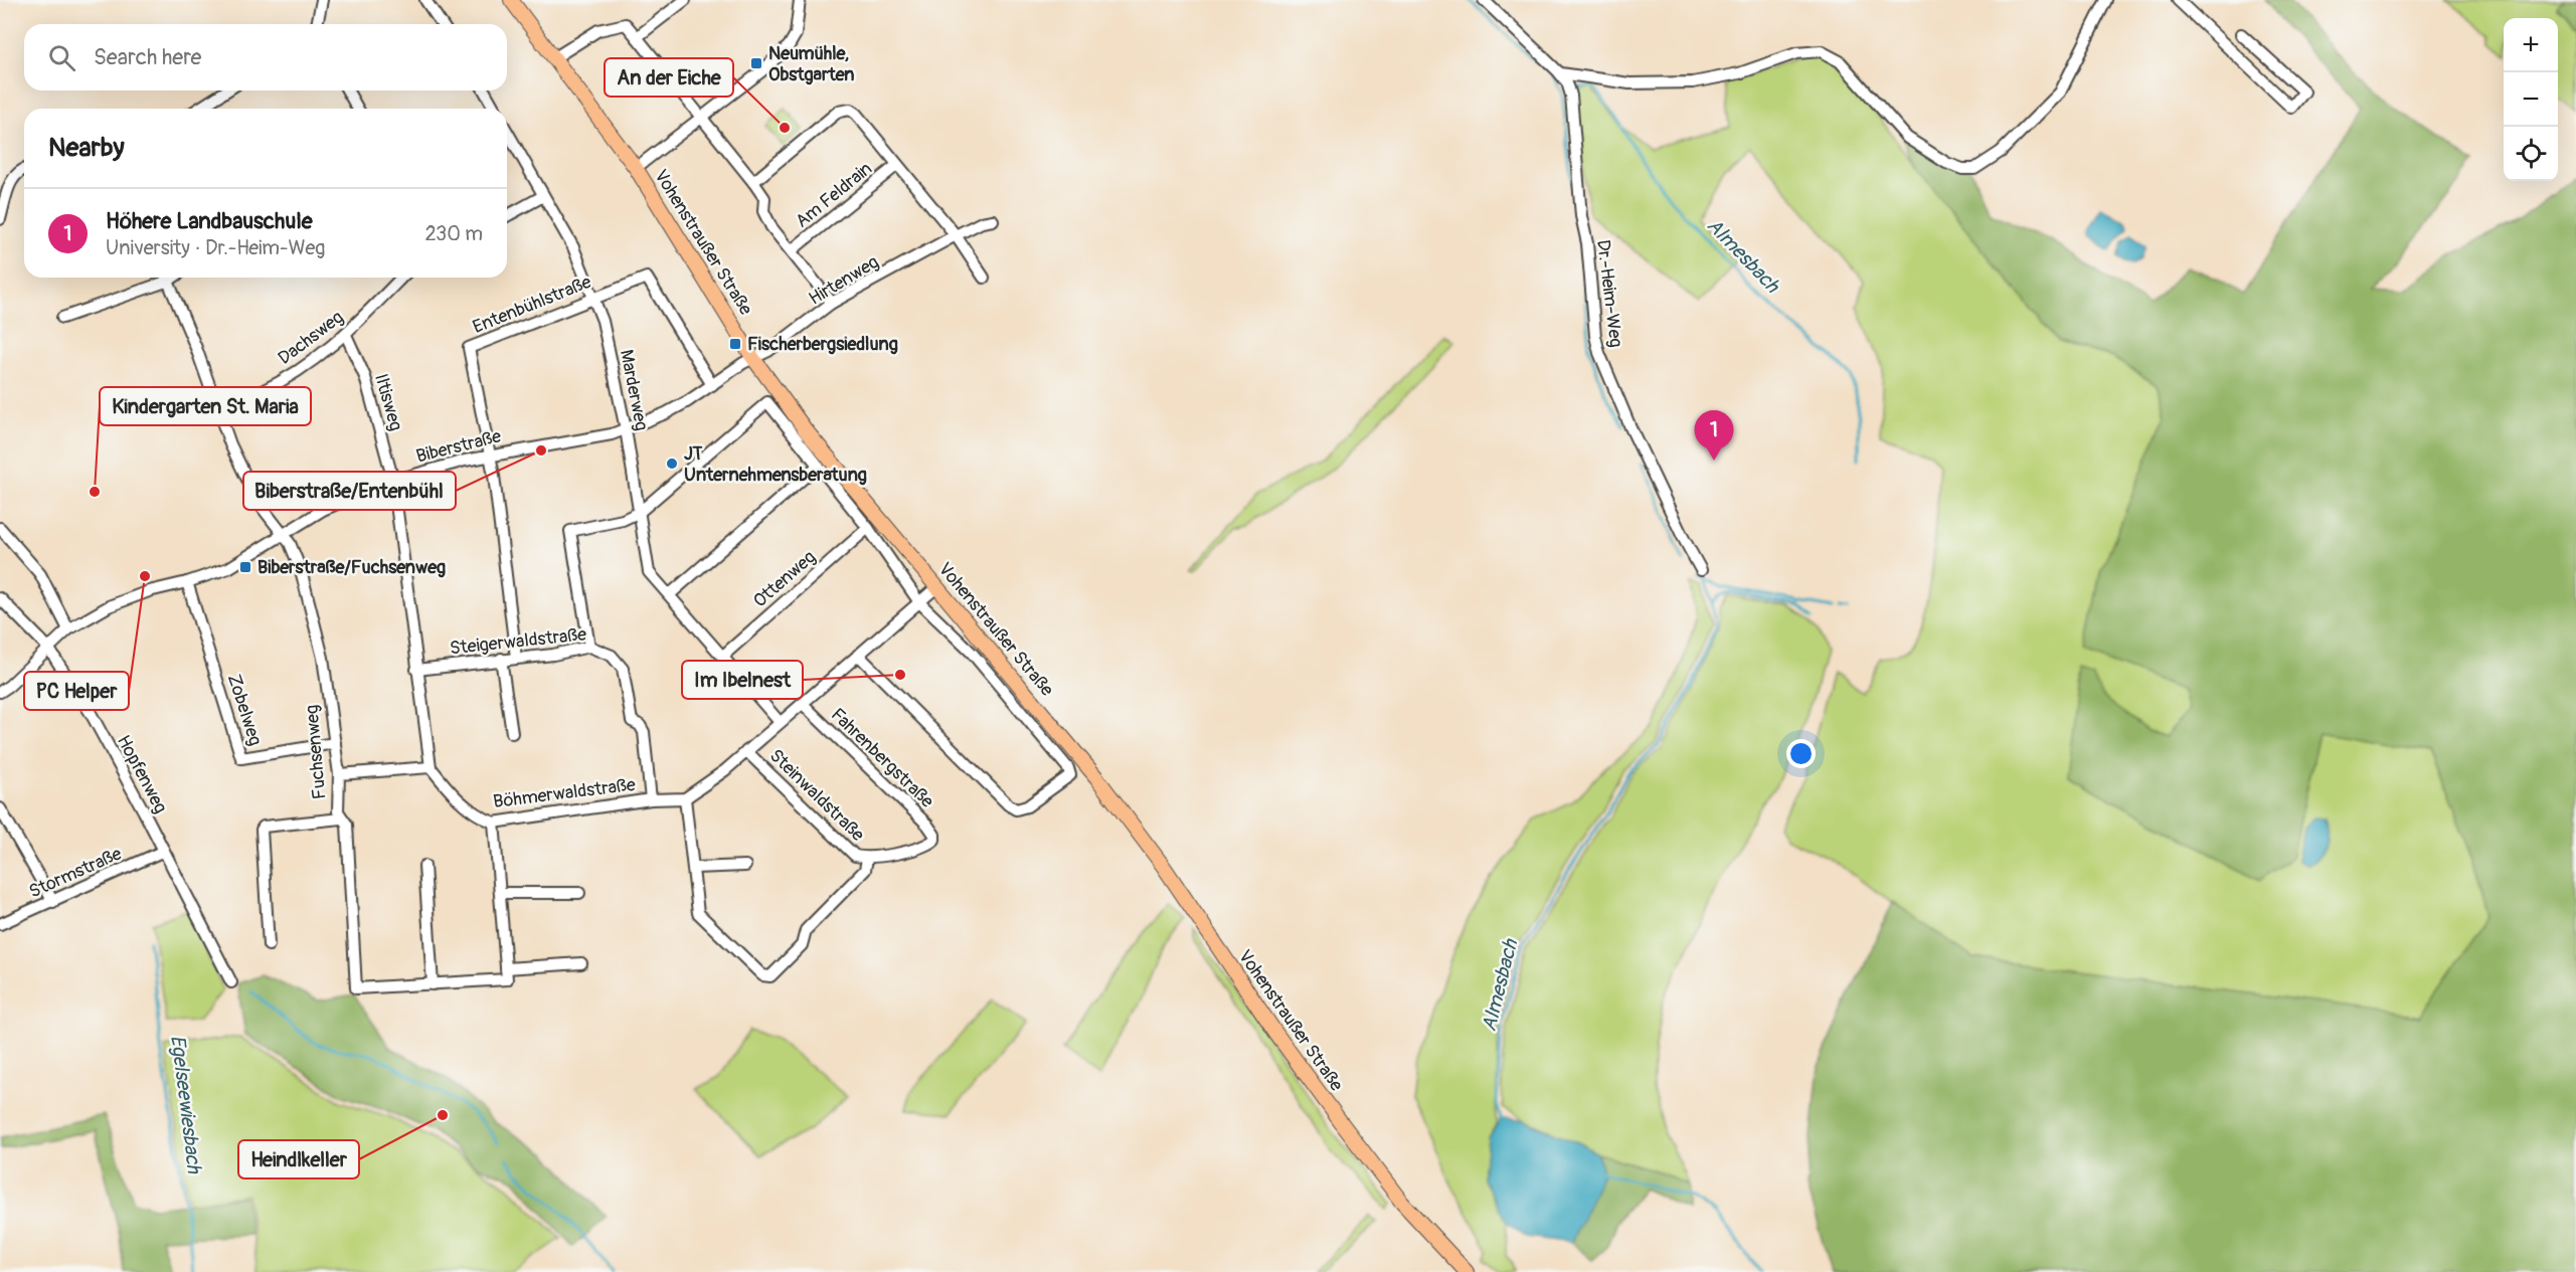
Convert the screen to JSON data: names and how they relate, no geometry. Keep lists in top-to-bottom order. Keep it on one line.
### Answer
{"streets":{"main road":["Vohenstraußer Straße"],"street":["Am Feldrain","Hirtenweg","Dr.-Heim-Weg","Entenbühlstraße","Dachsweg","Marderweg","Iltisweg","Biberstraße","Ottenweg","Steigerwaldstraße","Zobelweg","Fuchsenweg","Fahrenbergstraße","Hopfenweg","Böhmerwaldstraße","Steinwaldstraße","Stormstraße"]},"crossings":[["Vohenstraußer Straße","Hirtenweg"],["Vohenstraußer Straße","Marderweg"],["Vohenstraußer Straße","Biberstraße"],["Vohenstraußer Straße","Ottenweg"],["Hirtenweg","Biberstraße"],["Entenbühlstraße","Marderweg"],["Entenbühlstraße","Biberstraße"],["Entenbühlstraße","Steigerwaldstraße"],["Dachsweg","Iltisweg"],["Dachsweg","Fuchsenweg"],["Marderweg","Biberstraße"],["Marderweg","Ottenweg"],["Iltisweg","Biberstraße"],["Iltisweg","Böhmerwaldstraße"],["Biberstraße","Zobelweg"],["Biberstraße","Fuchsenweg"],["Biberstraße","Hopfenweg"],["Biberstraße","Böhmerwaldstraße"],["Steigerwaldstraße","Böhmerwaldstraße"],["Zobelweg","Fuchsenweg"],["Fahrenbergstraße","Steinwaldstraße"],["Hopfenweg","Stormstraße"],["Böhmerwaldstraße","Steinwaldstraße"]],"water":["Almesbach","Egelseewiesbach"],"places":{"transit":["Neumühle, Obstgarten","Fischerbergsiedlung","Biberstraße/Fuchsenweg"],"other":["An der Eiche","Biberstraße/Entenbühl","JT Unternehmensberatung","Kindergarten St. Maria","PC Helper","Im Ibelnest","Heindlkeller"]},"page":{"map_buttons":["+","−"],"search":"Search here","heading":"Nearby","list":[{"mark":"1","name":"Höhere Landbauschule","note":"University · Dr.-Heim-Weg","value":"230 m"}],"pins":"1"}}
